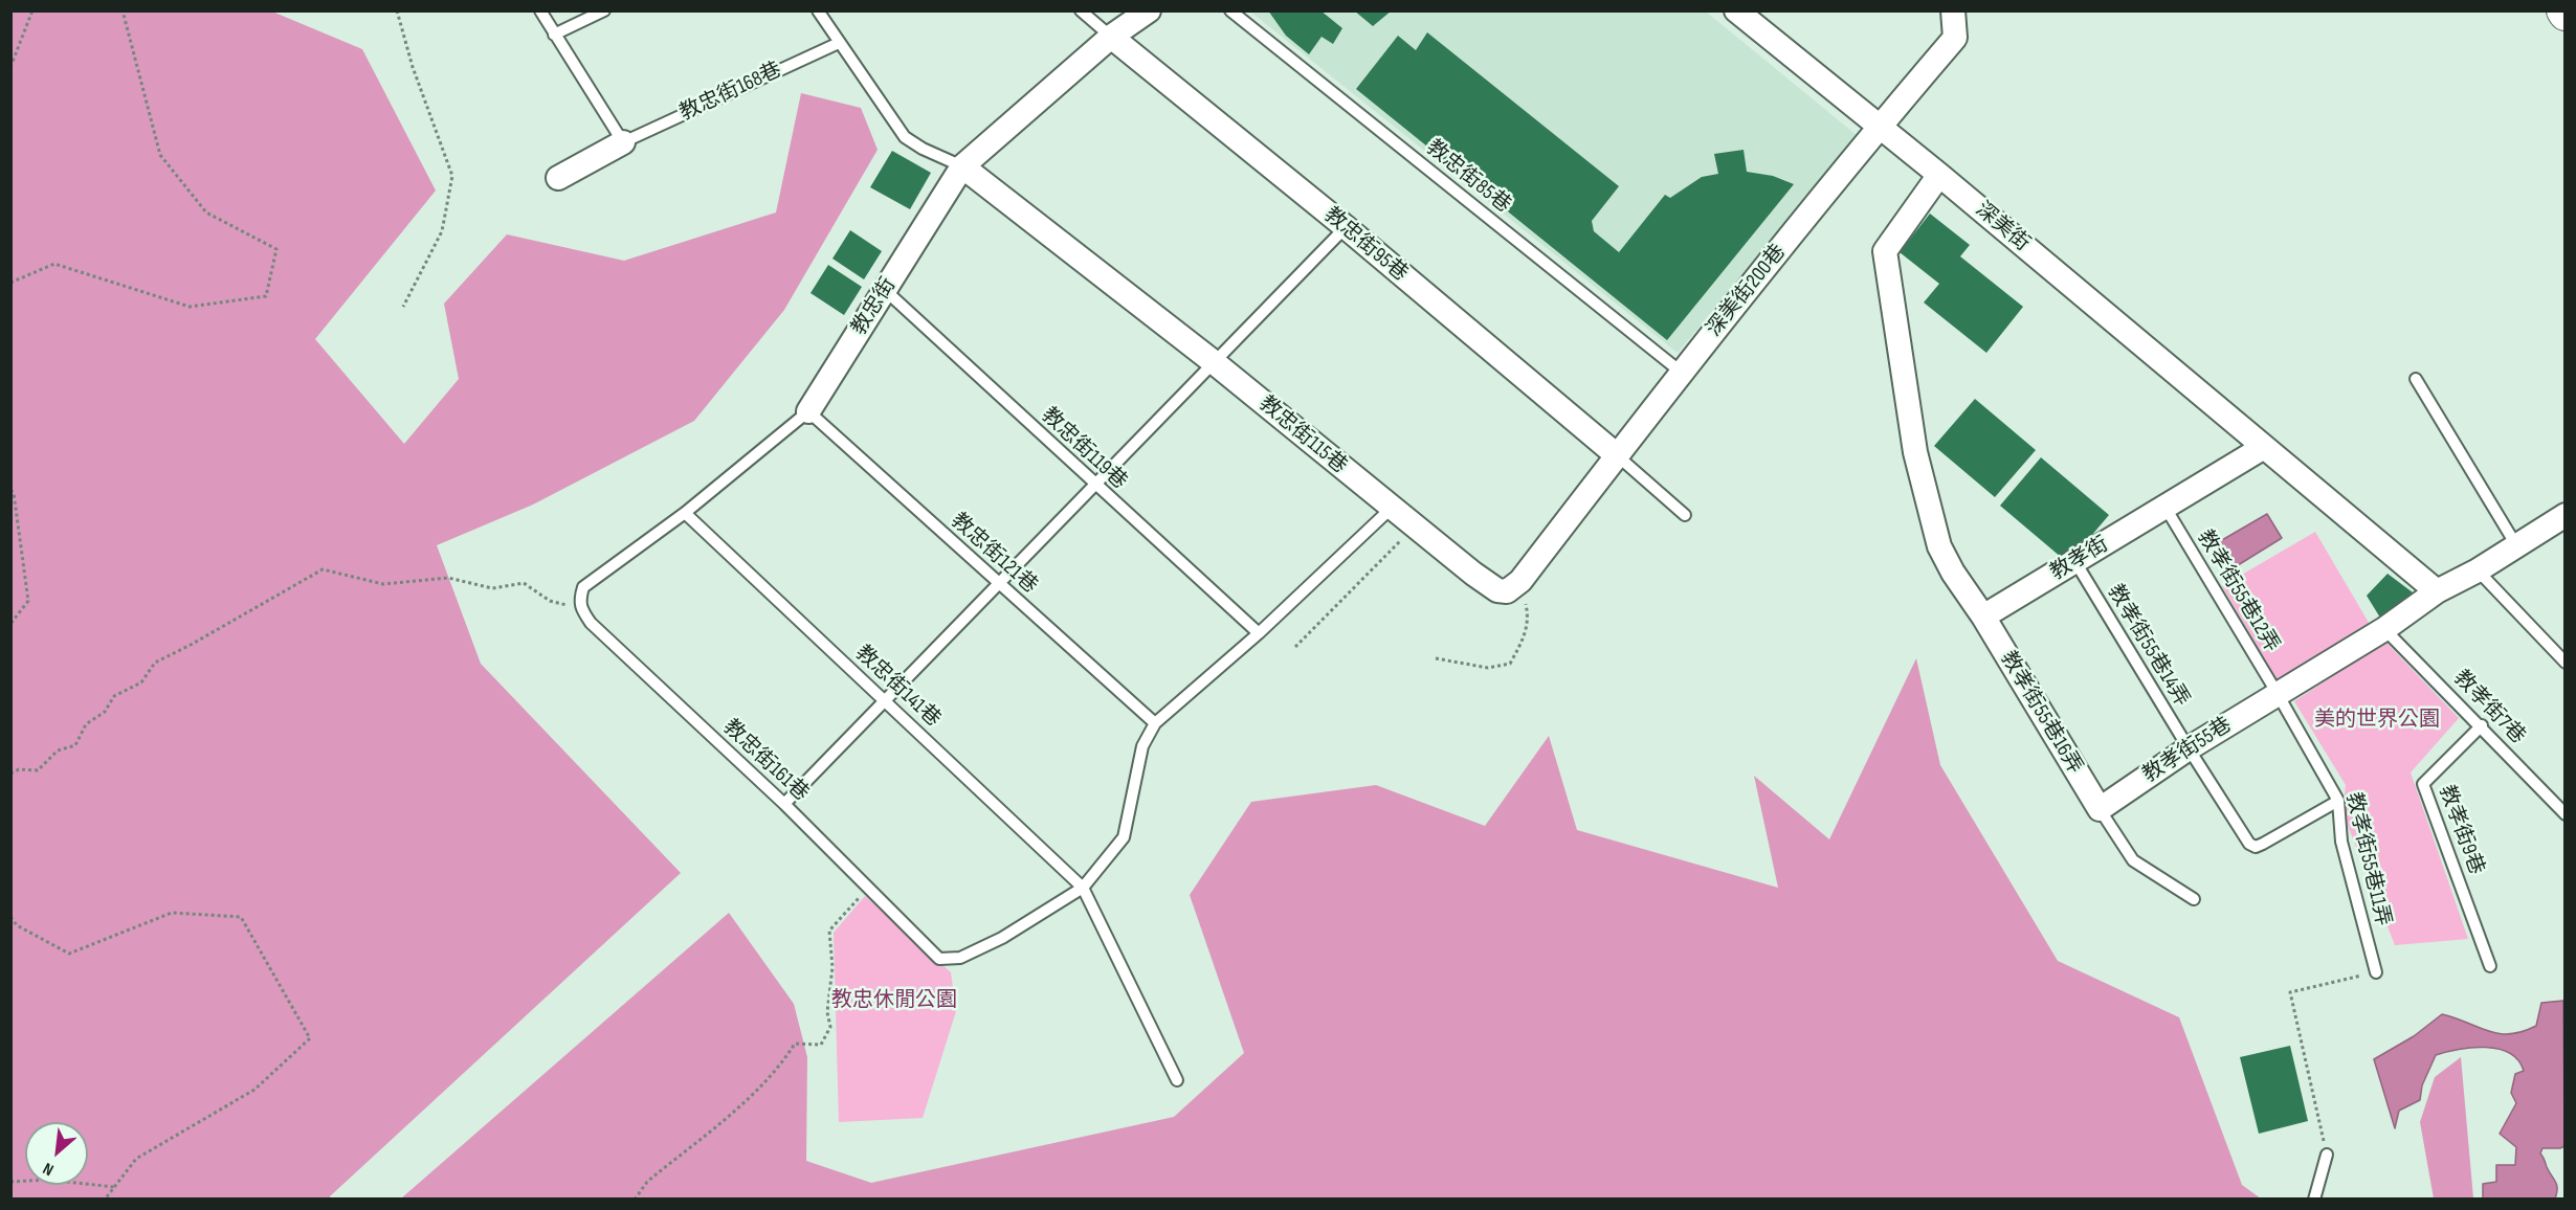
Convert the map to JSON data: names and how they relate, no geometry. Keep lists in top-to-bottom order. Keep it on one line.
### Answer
{"streets":{"street":["教忠街168巷","深美街","教忠街95巷","深美街200巷","教忠街","教忠街115巷","教孝街","教孝街55巷16弄","教孝街55巷"],"lane":["教忠街85巷","教忠街119巷","教忠街121巷","教孝街55巷12弄","教孝街55巷14弄","教忠街141巷","教孝街7巷","教忠街161巷","教孝街9巷","教孝街55巷11弄"]},"crossings":[["教忠街85巷","深美街200巷"],["深美街","深美街200巷"],["深美街","教孝街"],["教忠街95巷","深美街200巷"],["教忠街95巷","教忠街"],["教忠街","教忠街115巷"],["教忠街","教忠街119巷"],["教忠街","教忠街121巷"],["教忠街","教忠街141巷"],["教忠街","教忠街161巷"],["教孝街","教孝街55巷12弄"],["教孝街","教孝街55巷14弄"],["教孝街","教孝街55巷16弄"],["教孝街55巷12弄","教孝街55巷"],["教孝街55巷12弄","教孝街55巷11弄"],["教孝街55巷14弄","教孝街55巷"],["教孝街55巷14弄","教孝街55巷11弄"],["教忠街141巷","教忠街161巷"],["教孝街7巷","教孝街55巷"],["教孝街7巷","教孝街9巷"],["教孝街55巷16弄","教孝街55巷"],["教孝街55巷","教孝街55巷11弄"]],"parks":["美的世界公園","教忠休閒公園"],"north":"bottom left"}
